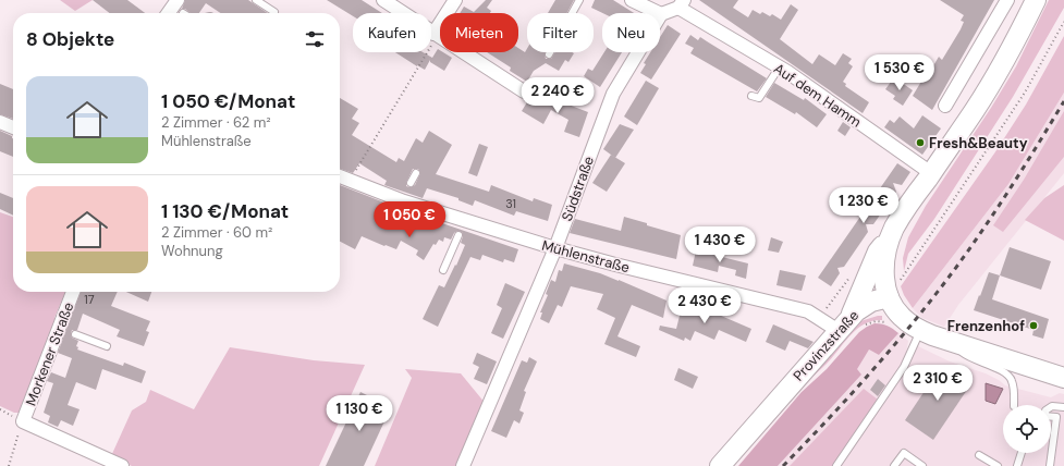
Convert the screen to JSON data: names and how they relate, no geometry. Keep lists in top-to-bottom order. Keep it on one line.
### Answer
{"streets":{"street":["Auf dem Hamm","Südstraße","Mühlenstraße","Provinzstraße","Morkener Straße"]},"crossings":[["Südstraße","Mühlenstraße"],["Mühlenstraße","Provinzstraße"]],"places":["Fresh&Beauty","Frenzenhof"],"house_numbers":["31","17"],"page":{"chip":["Kaufen","Mieten","Filter","Neu"],"heading":"8 Objekte","price":["1 530 €","2 240 €","1 230 €","1 050 €","1 430 €","2 430 €","2 310 €","1 130 €"],"list":[{"name":"1 050 €/Monat","note":"2 Zimmer · 62 m² · Mühlenstraße"},{"name":"1 130 €/Monat","note":"2 Zimmer · 60 m² · Wohnung"}]}}
